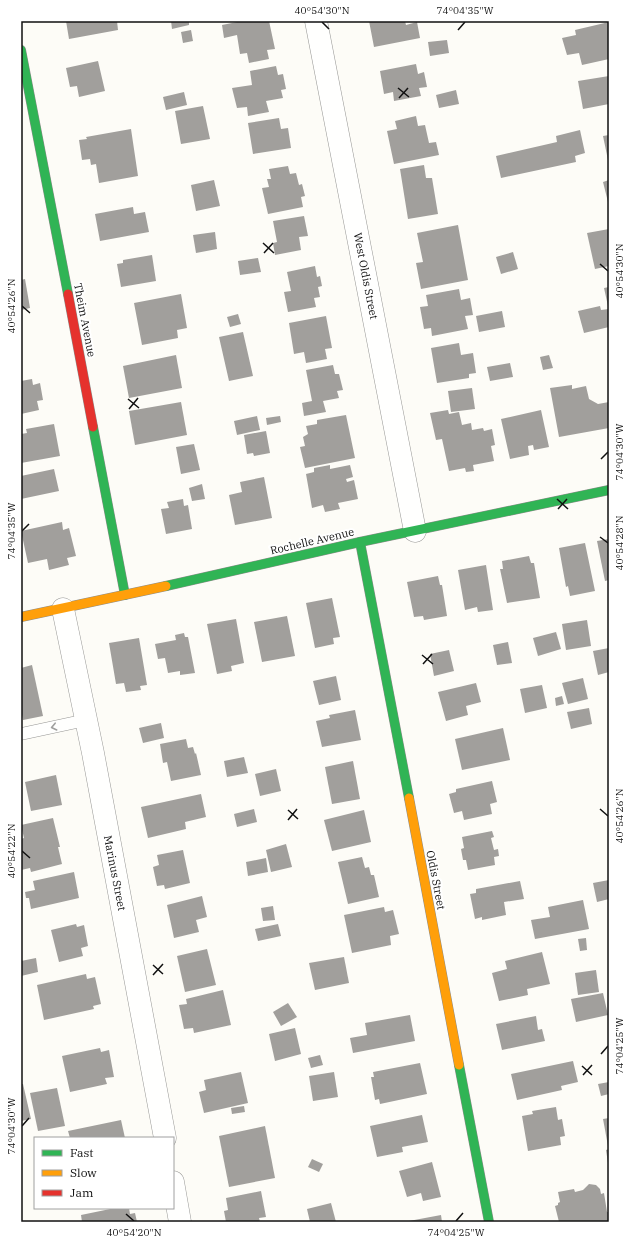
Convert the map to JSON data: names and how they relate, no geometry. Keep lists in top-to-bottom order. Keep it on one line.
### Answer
{"streets":{"street":["West Oldis Street","Theim Avenue","Rochelle Avenue","Marinus Street","Oldis Street"]},"crossings":[["West Oldis Street","Rochelle Avenue"],["Theim Avenue","Rochelle Avenue"],["Rochelle Avenue","Marinus Street"],["Rochelle Avenue","Oldis Street"]],"legend":["Fast","Slow","Jam"],"coordinates":["40°54'30\"N","74°04'35\"W","40°54'26\"N","74°04'30\"W","40°54'28\"N","40°54'22\"N","74°04'25\"W","40°54'20\"N"]}
